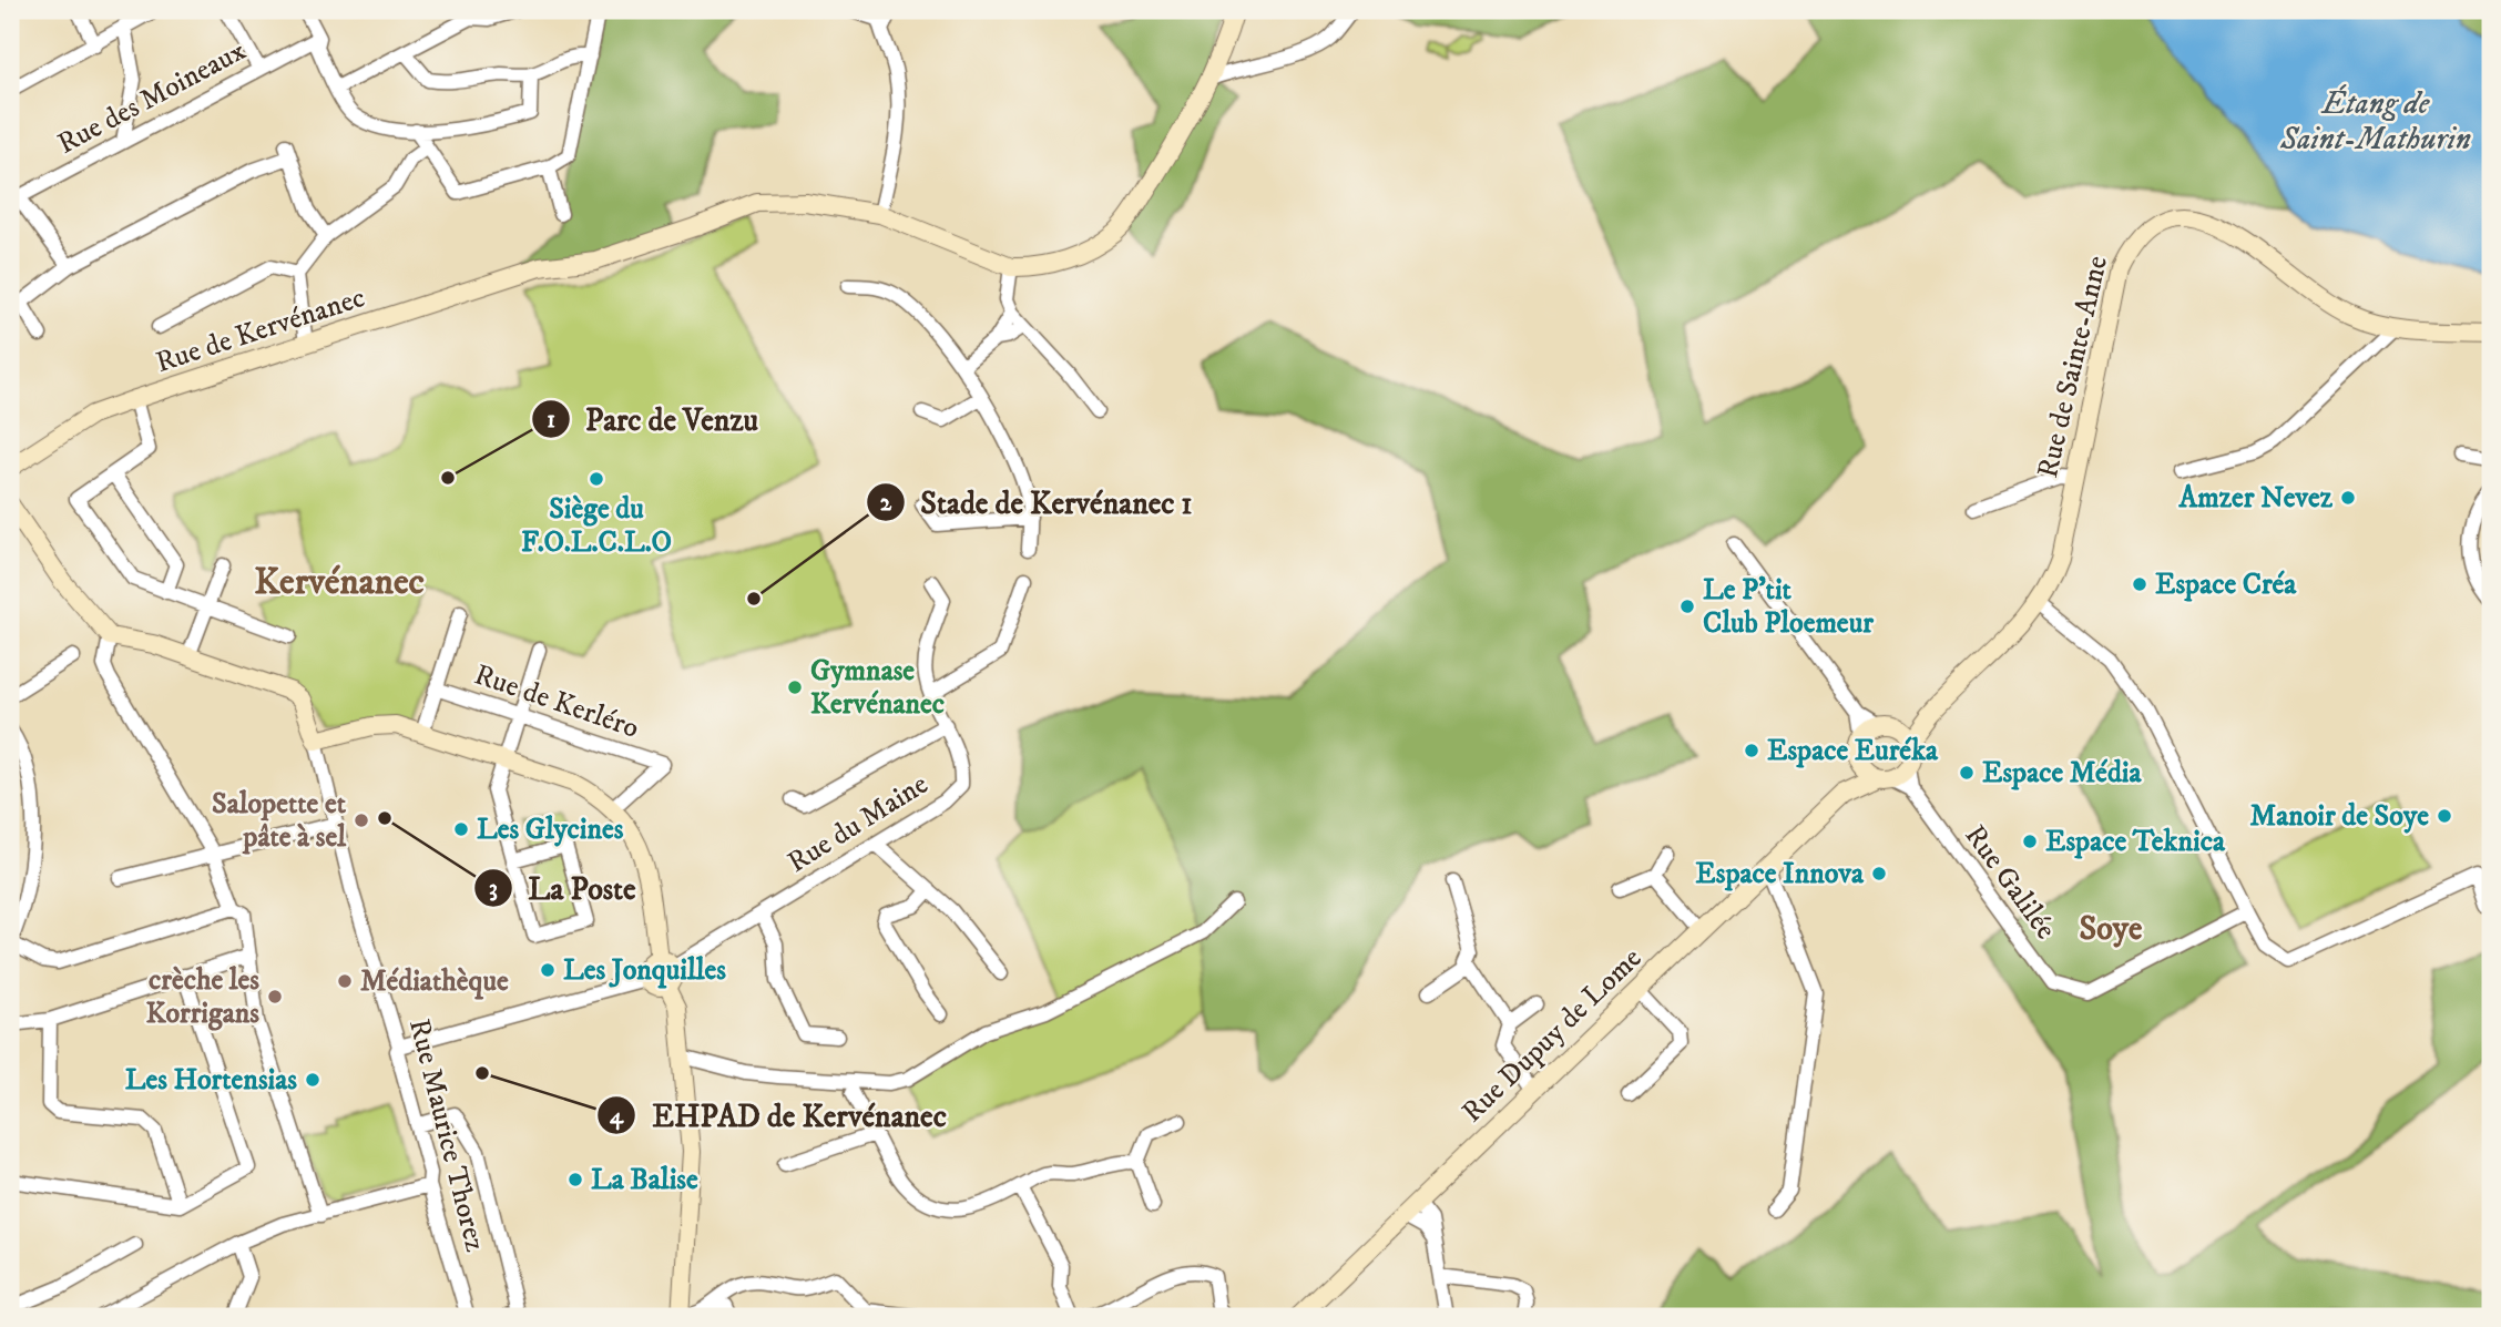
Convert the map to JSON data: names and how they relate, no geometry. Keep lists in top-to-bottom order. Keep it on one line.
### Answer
{"streets":{"street":["Rue des Moineaux","Rue de Kervénanec","Rue de Sainte-Anne","Rue de Kerléro","Rue du Maine","Rue Galilée","Rue Dupuy de Lome","Rue Maurice Thorez"]},"crossings":[["Rue de Sainte-Anne","Rue Galilée"],["Rue de Sainte-Anne","Rue Dupuy de Lome"],["Rue Galilée","Rue Dupuy de Lome"]],"districts":["Kervénanec","Soye"],"water":["Étang de Saint-Mathurin"],"places":["Parc de Venzu","Siège du F.O.L.C.L.O","Amzer Nevez","Espace Créa","Stade de Kervénanec 1","Le P'tit Club Ploemeur","Gymnase Kervénanec","Espace Euréka","Espace Média","Manoir de Soye","La Poste","Salopette et pâte à sel","Les Glycines","Espace Teknica","Espace Innova","Les Jonquilles","Médiathèque","crèche les Korrigans","EHPAD de Kervénanec","Les Hortensias","La Balise"]}
